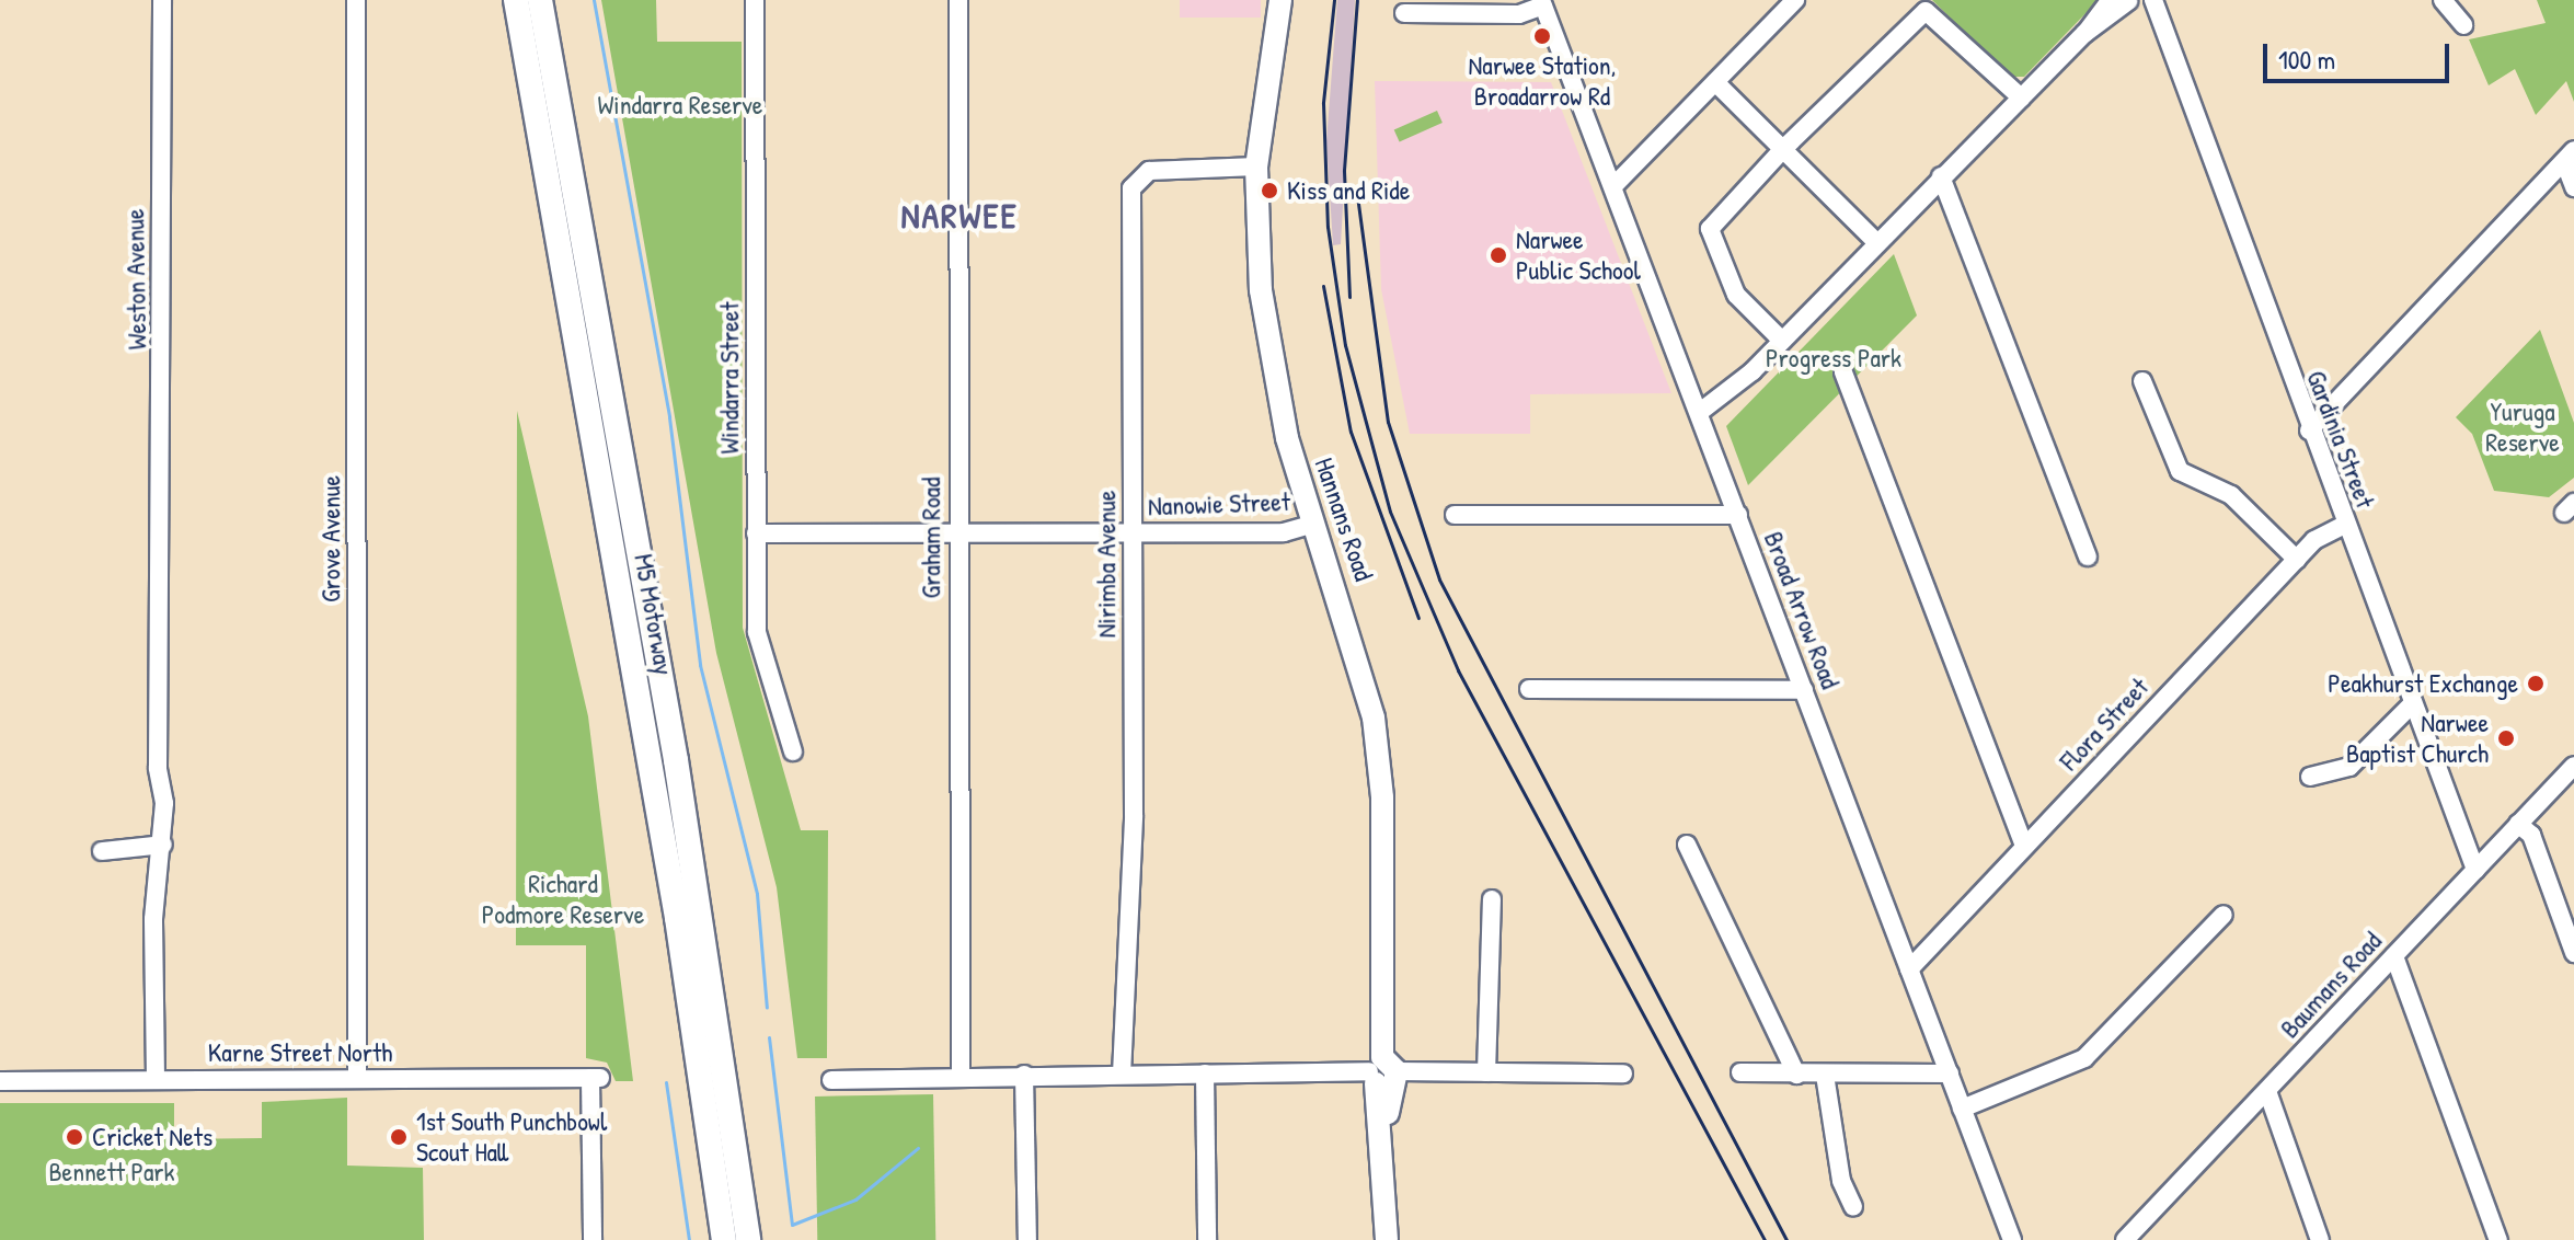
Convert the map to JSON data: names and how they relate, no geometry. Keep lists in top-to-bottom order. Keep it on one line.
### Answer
{"streets":{"highway":["M5 Motorway"],"main road":["Hannans Road"],"street":["Weston Avenue","Windarra Street","Gardinia Street","Nanowie Street","Graham Road","Grove Avenue","Nirimba Avenue","Broad Arrow Road","Flora Street","Baumans Road","Karne Street North"]},"crossings":[["Weston Avenue","Karne Street North"],["Windarra Street","Nanowie Street"],["Gardinia Street","Flora Street"],["Gardinia Street","Baumans Road"],["Nanowie Street","Hannans Road"],["Nanowie Street","Graham Road"],["Nanowie Street","Nirimba Avenue"],["Hannans Road","Nirimba Avenue"],["Grove Avenue","Karne Street North"],["Broad Arrow Road","Flora Street"]],"districts":["NARWEE"],"parks":["Windarra Reserve","Progress Park","Yuruga Reserve","Richard Podmore Reserve","Bennett Park"],"places":["Narwee Station, Broadarrow Rd","Kiss and Ride","Narwee Public School","Peakhurst Exchange","Narwee Baptist Church","Cricket Nets","1st South Punchbowl Scout Hall"],"scale_bar":"100 m"}
